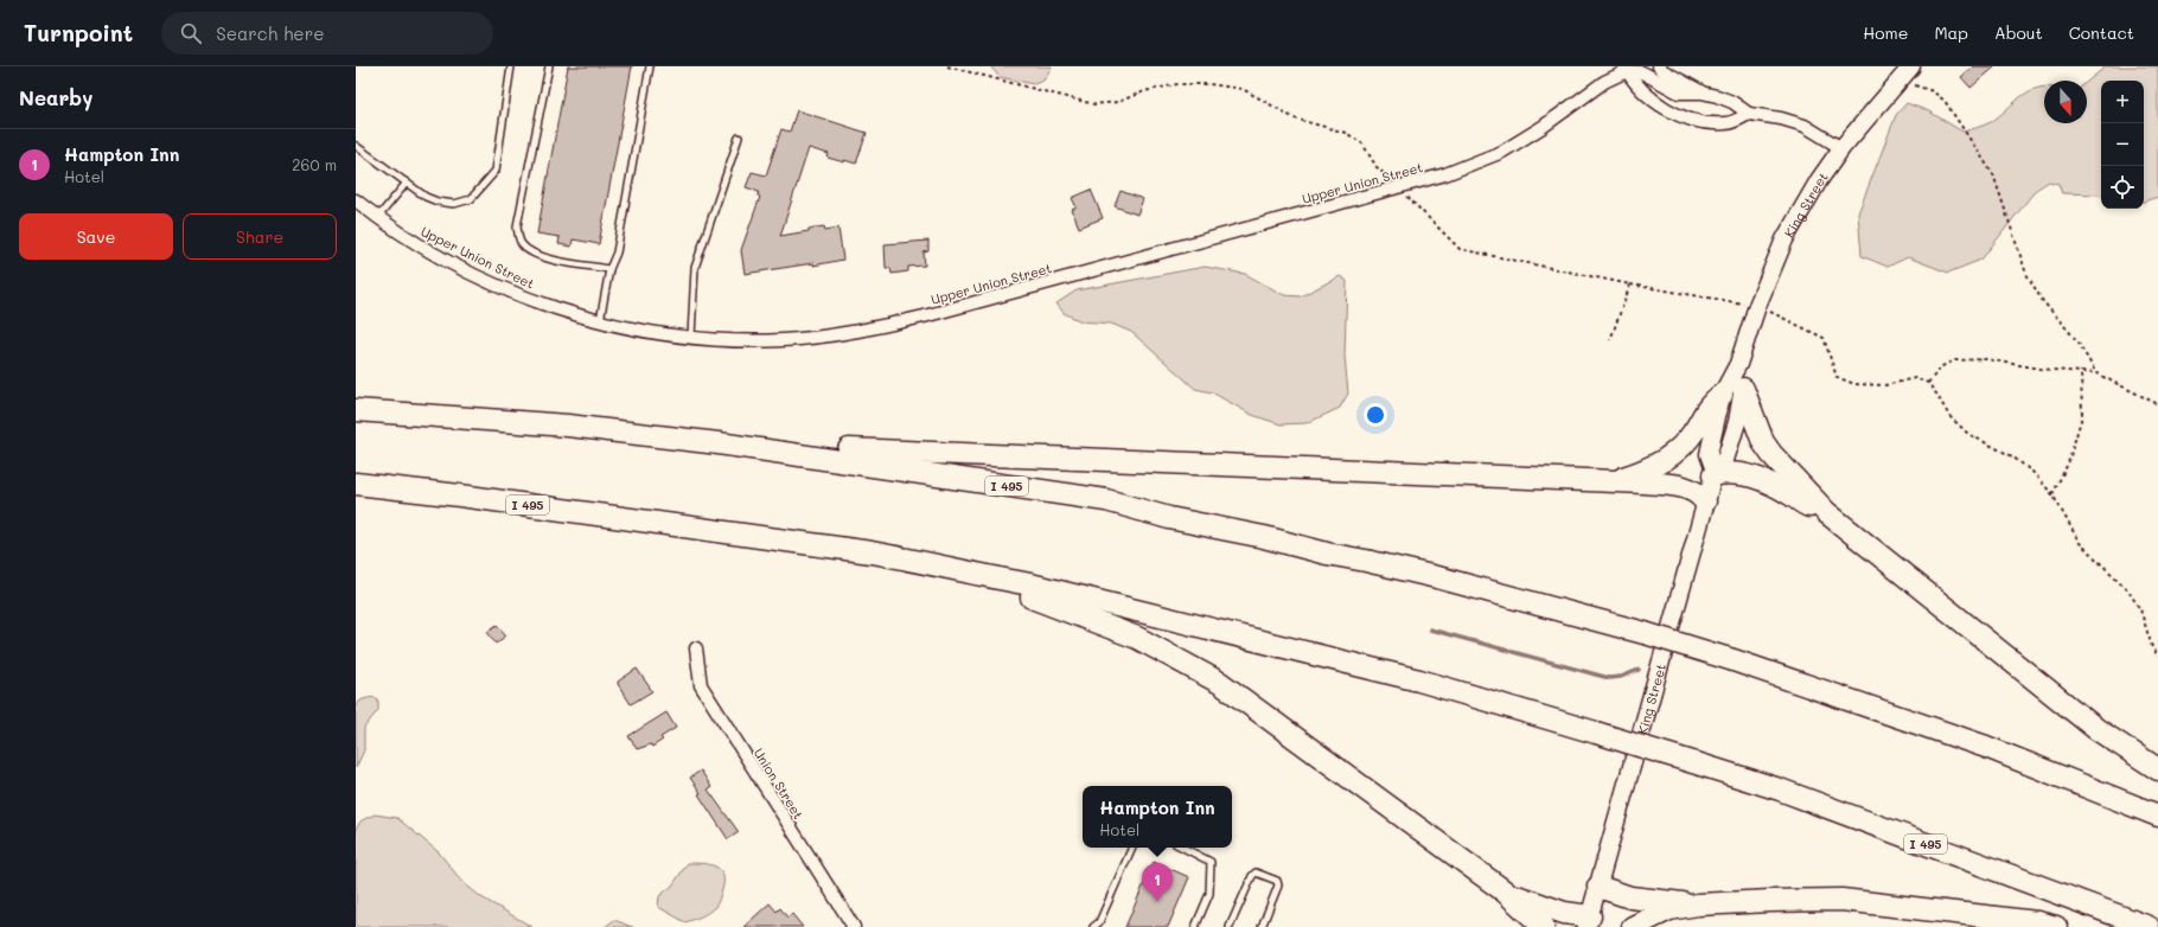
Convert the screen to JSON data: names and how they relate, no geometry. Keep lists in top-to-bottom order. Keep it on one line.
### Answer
{"streets":{"highway":["I 495"],"main road":["King Street"],"street":["Upper Union Street","Union Street"]},"north":"bottom","page":{"header":"Turnpoint","search":"Search here","nav":["Home","Map","About","Contact"],"heading":"Nearby","map_buttons":["+","−"],"list":[{"mark":"1","name":"Hampton Inn","note":"Hotel","value":"260 m"}],"buttons":["Save","Share"],"popup":["Hampton Inn","Hotel"],"pins":"1"}}
